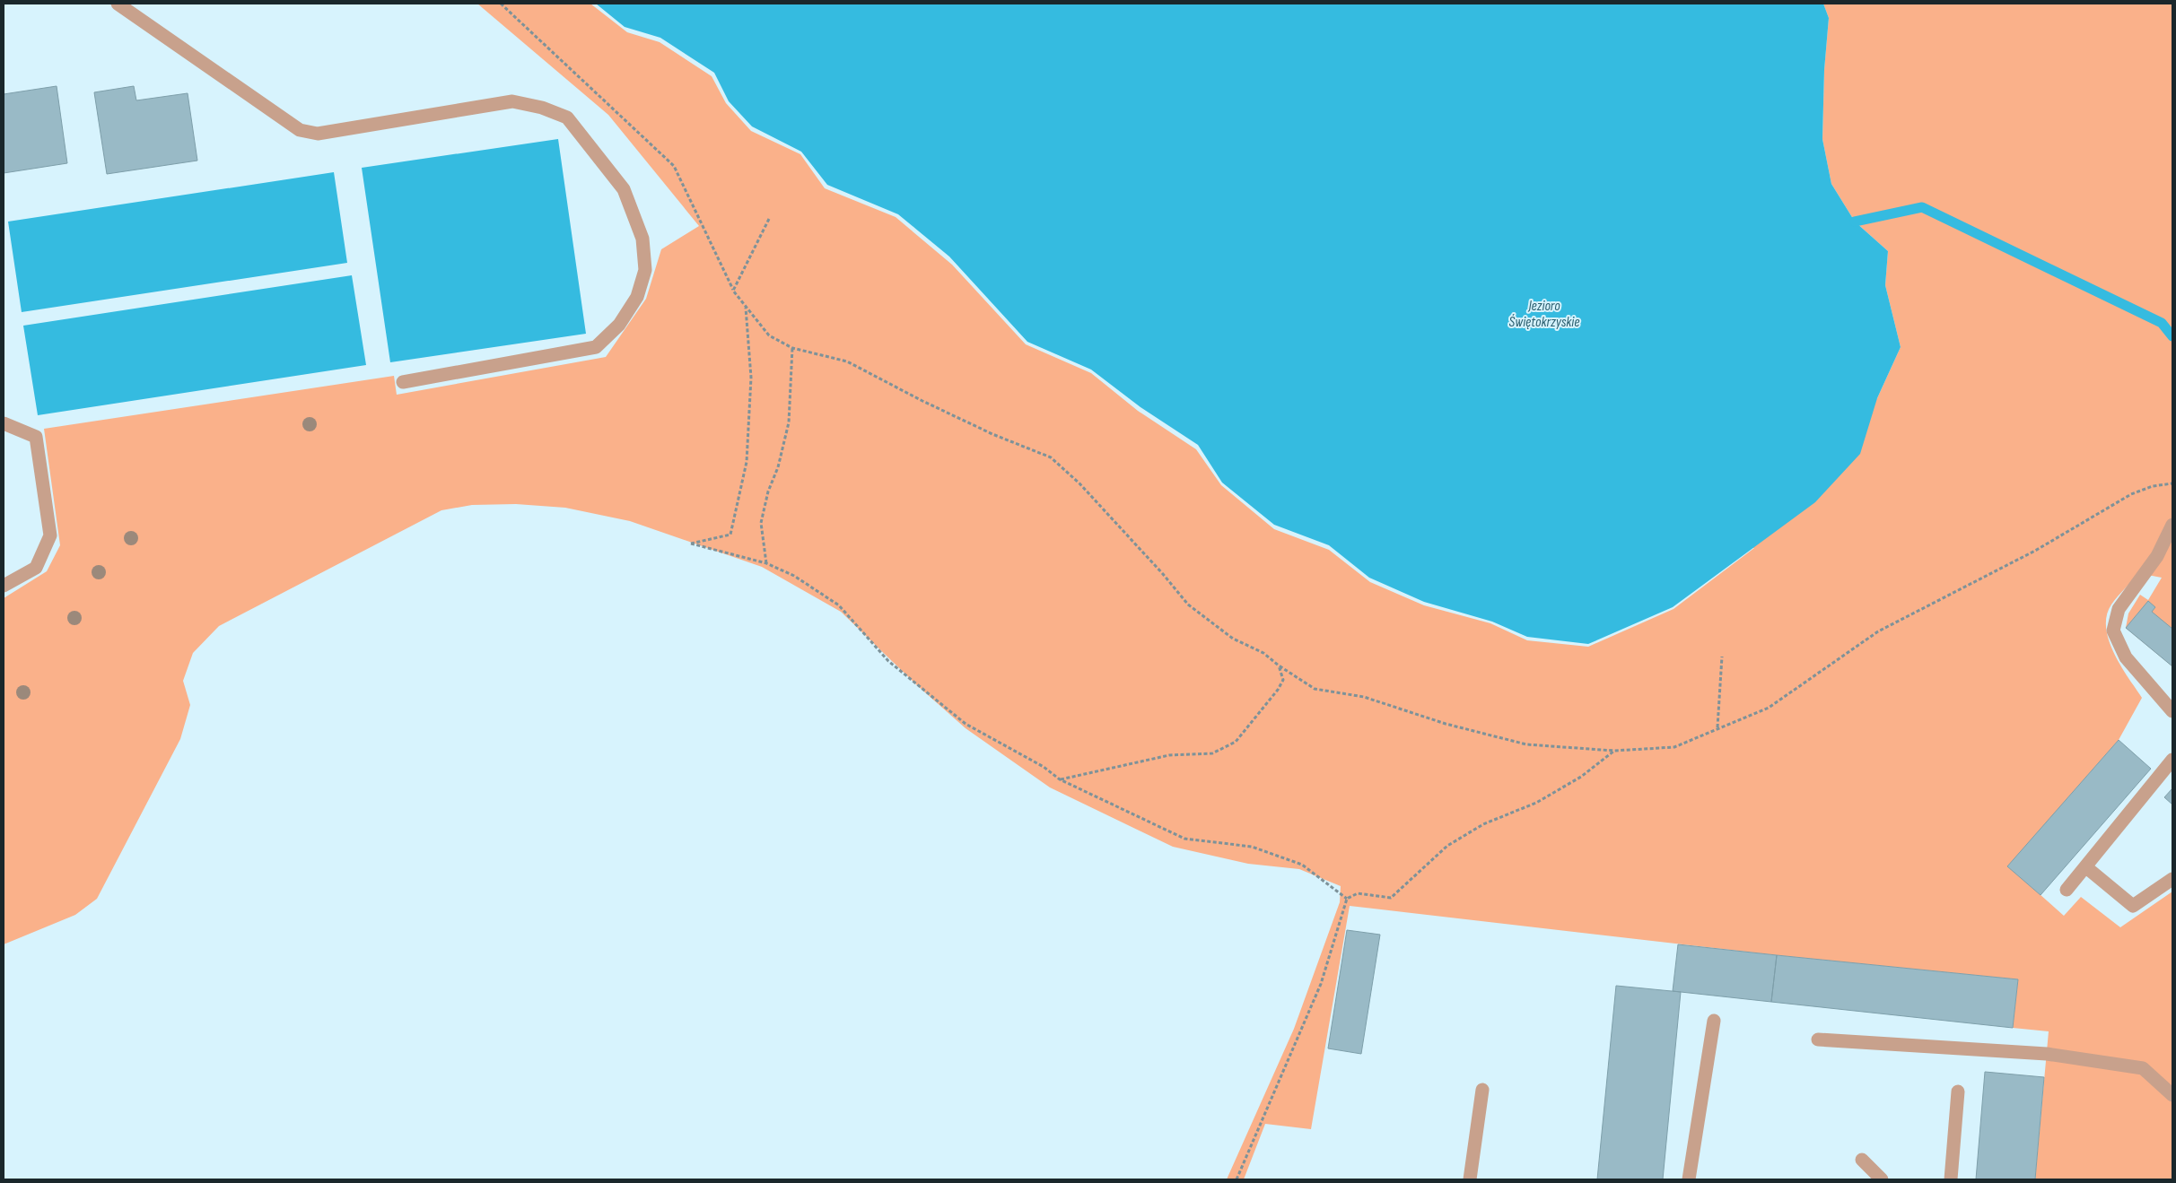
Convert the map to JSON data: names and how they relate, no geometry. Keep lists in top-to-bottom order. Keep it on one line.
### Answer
{"water":["Jezioro Świętokrzyskie"]}
